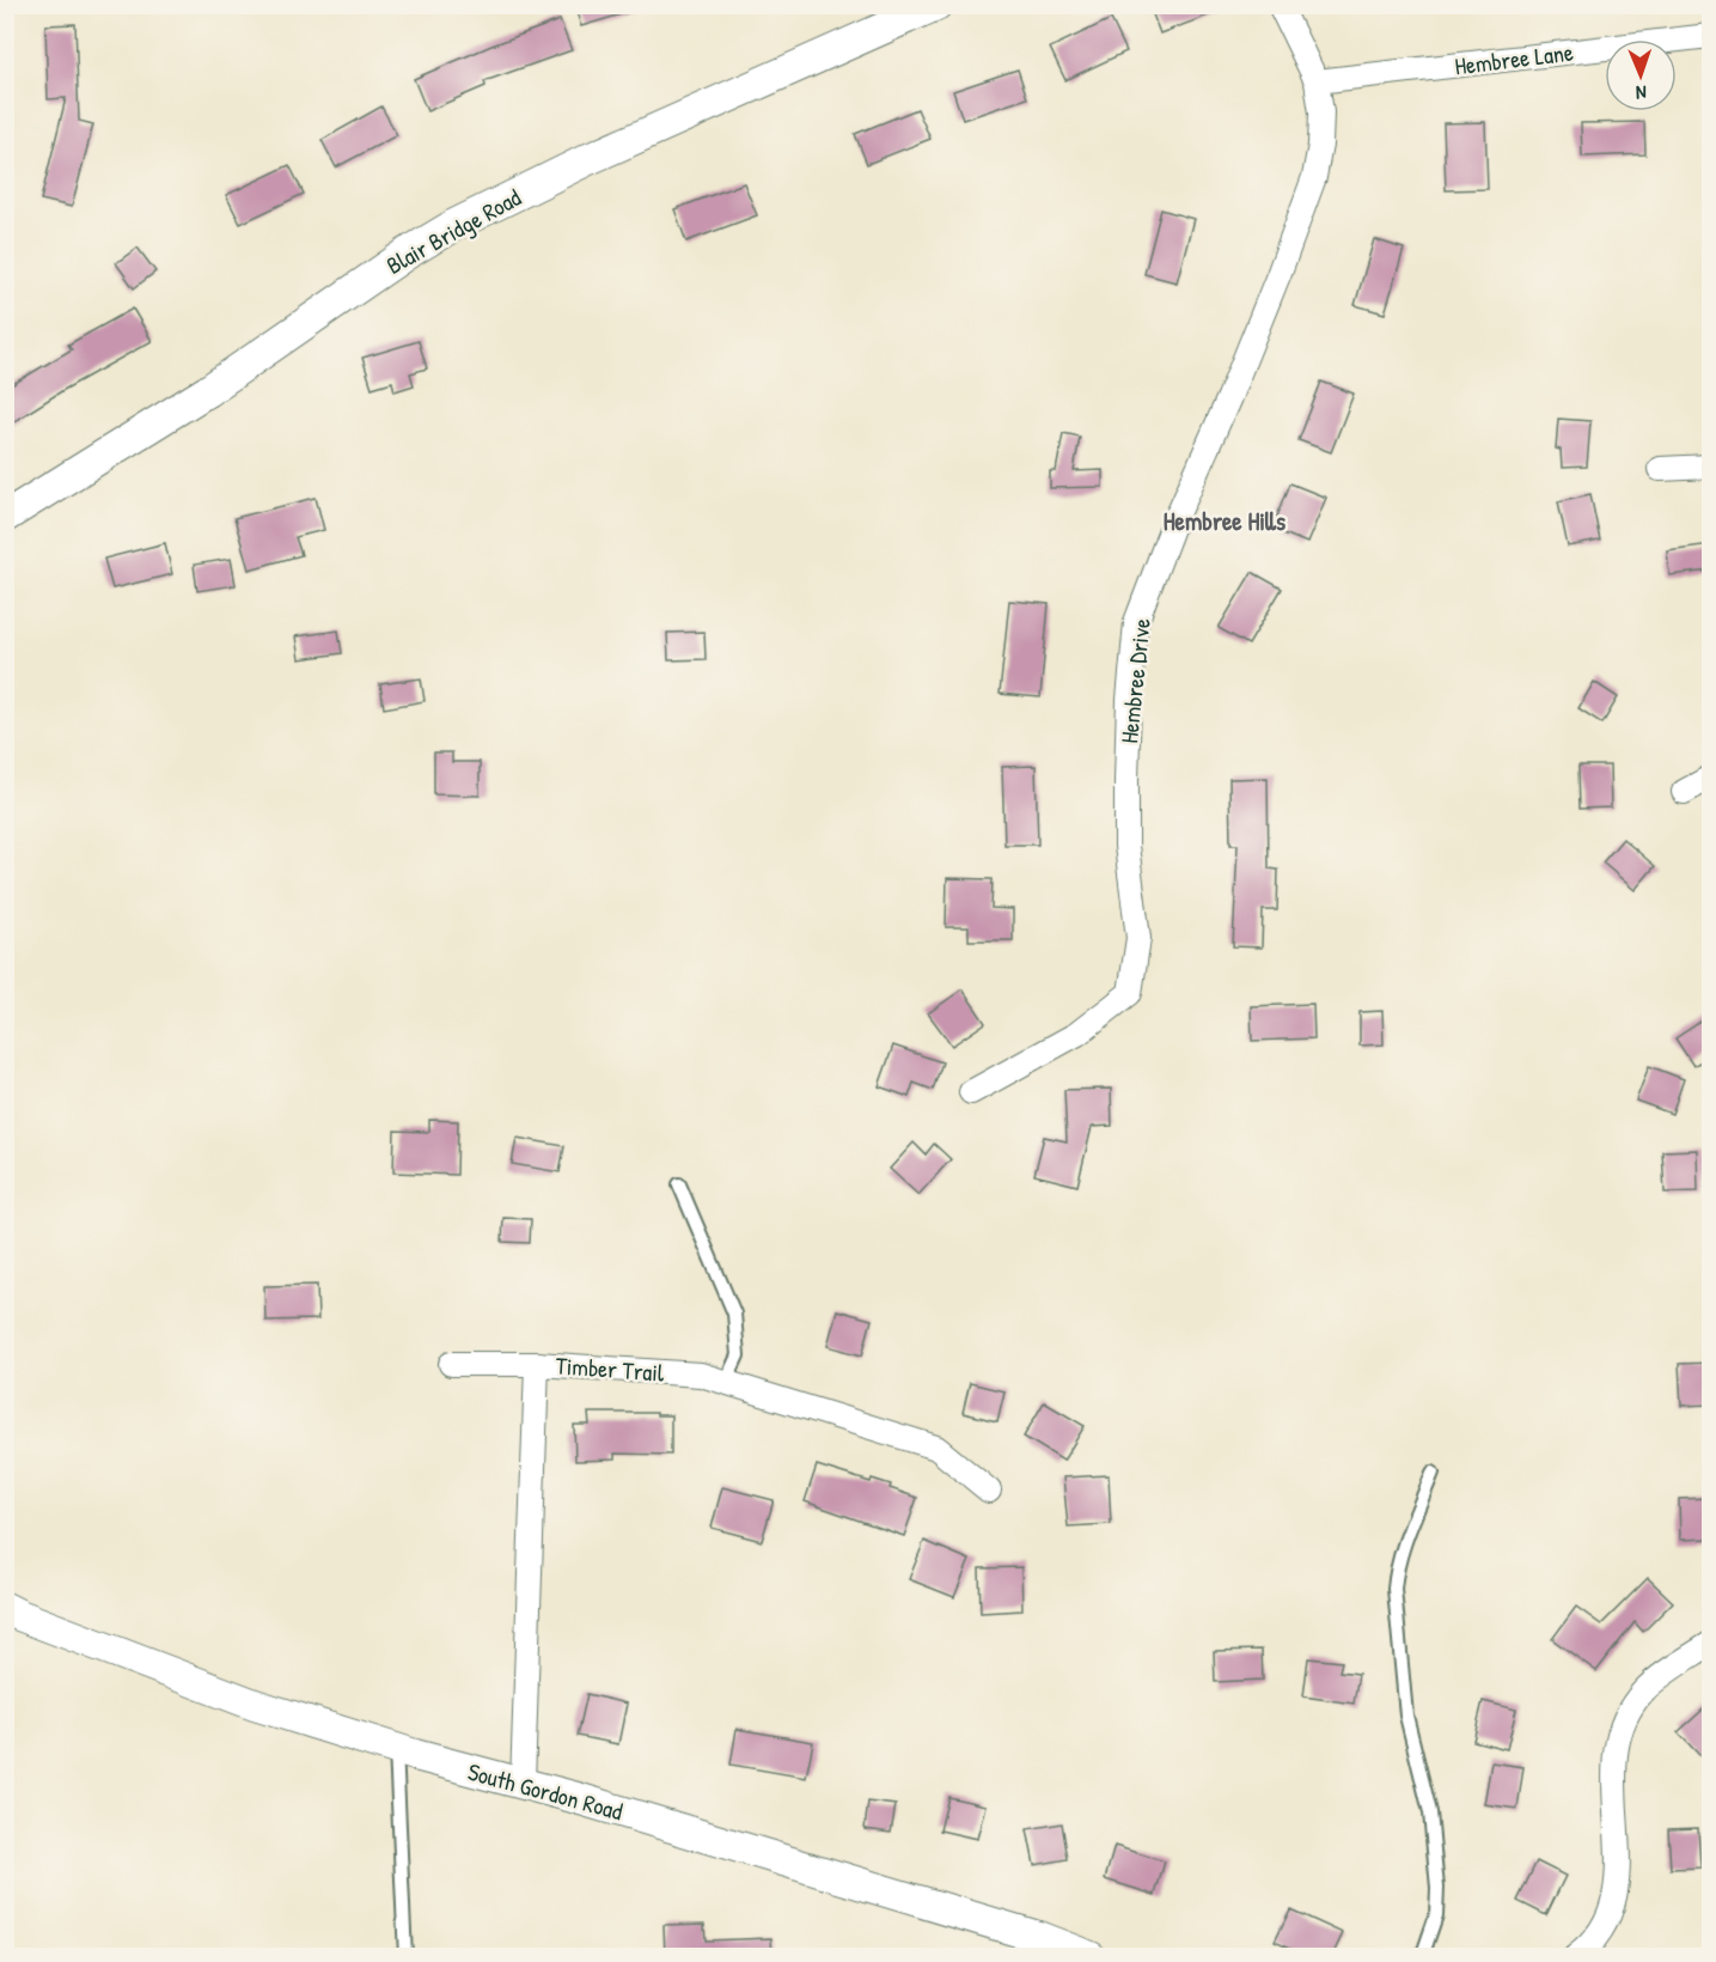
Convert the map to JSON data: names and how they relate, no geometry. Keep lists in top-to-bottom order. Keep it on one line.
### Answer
{"streets":{"street":["Hembree Lane","Blair Bridge Road","Hembree Drive","Timber Trail","South Gordon Road"]},"crossings":[["Hembree Lane","Hembree Drive"],["Timber Trail","South Gordon Road"]],"districts":["Hembree Hills"],"north":"bottom"}
